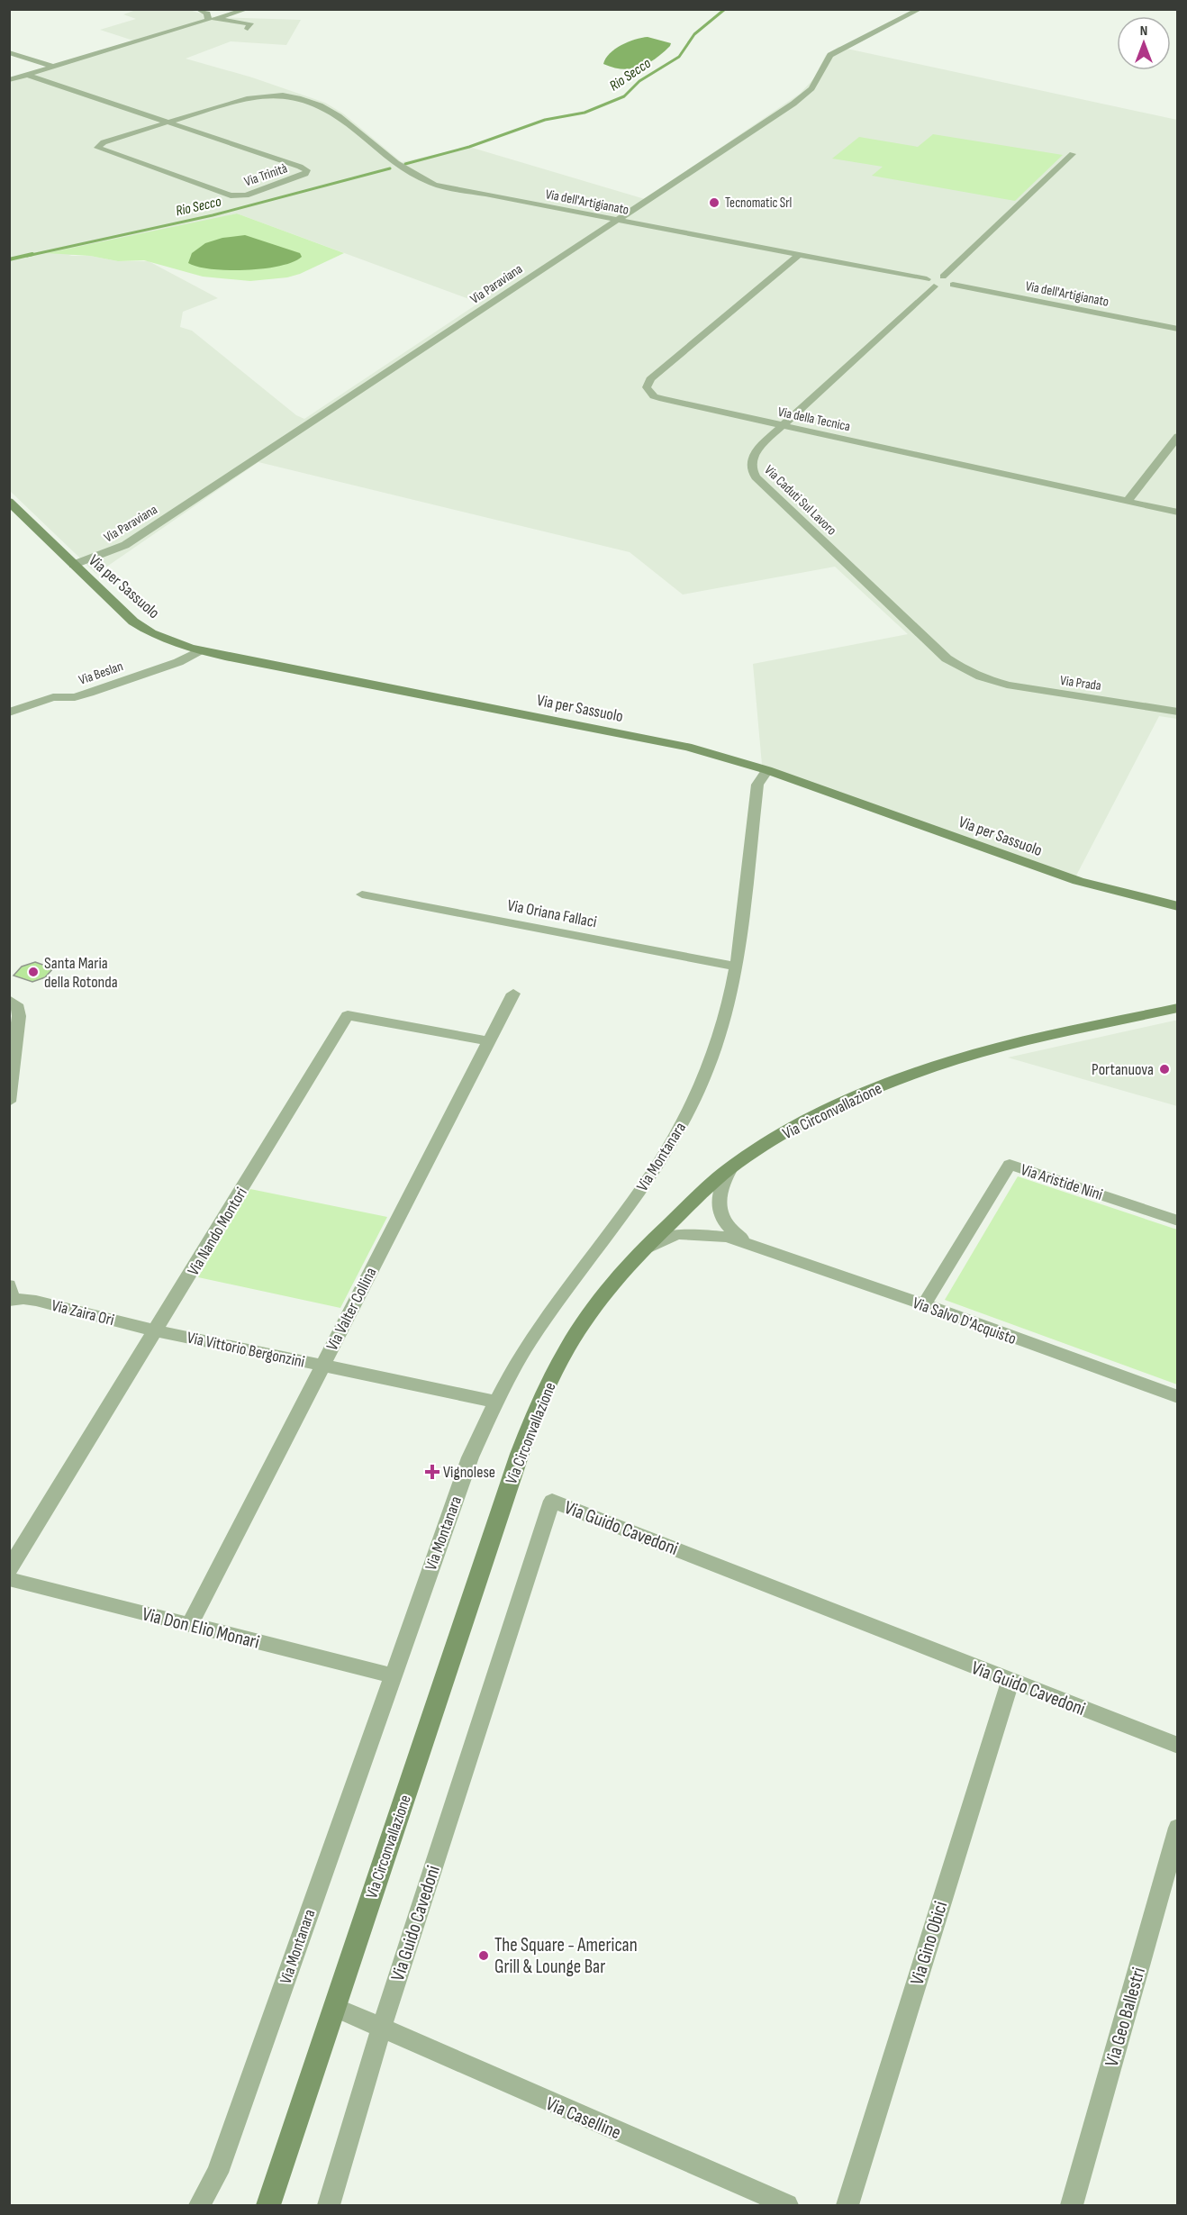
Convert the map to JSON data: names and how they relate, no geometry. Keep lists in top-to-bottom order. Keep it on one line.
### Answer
{"streets":{"main road":["Via per Sassuolo","Via Circonvallazione"],"street":["Via Trinità","Via dell'Artigianato","Via Paraviana","Via della Tecnica","Via Caduti Sul Lavoro","Via Beslan","Via Prada","Via Oriana Fallaci","Via Montanara","Via Aristide Nini","Via Nando Montori","Via Valter Collina","Via Zaira Ori","Via Salvo D'Acquisto","Via Vittorio Bergonzini","Via Guido Cavedoni","Via Don Elio Monari","Via Gino Obici","Via Geo Ballestri","Via Caselline"]},"crossings":[["Via Trinità","Via dell'Artigianato"],["Via dell'Artigianato","Via Paraviana"],["Via dell'Artigianato","Via della Tecnica"],["Via dell'Artigianato","Via Caduti Sul Lavoro"],["Via Paraviana","Via per Sassuolo"],["Via della Tecnica","Via Caduti Sul Lavoro"],["Via Caduti Sul Lavoro","Via Prada"],["Via per Sassuolo","Via Beslan"],["Via per Sassuolo","Via Montanara"],["Via Oriana Fallaci","Via Montanara"],["Via Circonvallazione","Via Salvo D'Acquisto"],["Via Circonvallazione","Via Caselline"],["Via Montanara","Via Vittorio Bergonzini"],["Via Montanara","Via Don Elio Monari"],["Via Aristide Nini","Via Salvo D'Acquisto"],["Via Nando Montori","Via Valter Collina"],["Via Nando Montori","Via Zaira Ori"],["Via Nando Montori","Via Vittorio Bergonzini"],["Via Valter Collina","Via Vittorio Bergonzini"],["Via Valter Collina","Via Don Elio Monari"],["Via Zaira Ori","Via Vittorio Bergonzini"],["Via Guido Cavedoni","Via Gino Obici"],["Via Guido Cavedoni","Via Caselline"]],"water":["Rio Secco"],"places":{"other":["Tecnomatic Srl","Santa Maria della Rotonda","Portanuova","The Square - American Grill & Lounge Bar"],"health":["Vignolese"]},"north":"top"}
